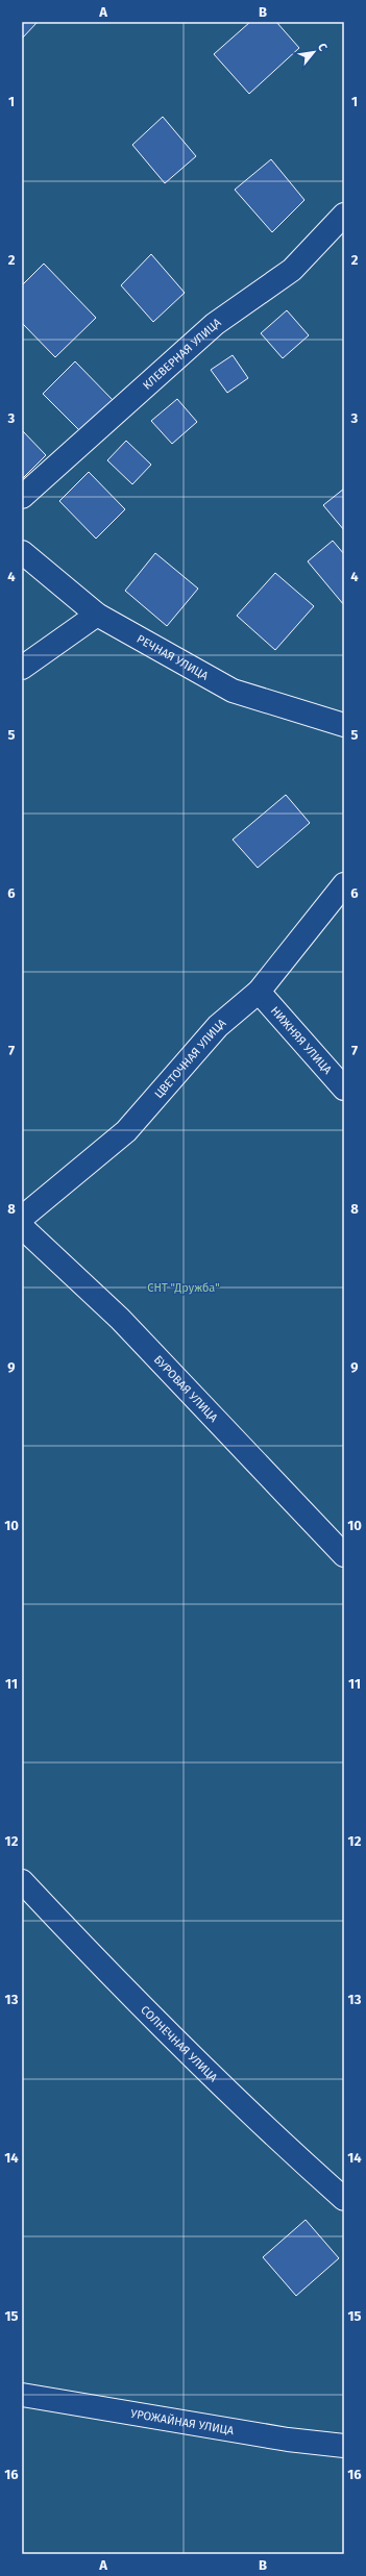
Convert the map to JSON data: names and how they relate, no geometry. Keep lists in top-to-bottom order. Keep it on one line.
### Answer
{"streets":{"street":["КЛЕВЕРНАЯ УЛИЦА","РЕЧНАЯ УЛИЦА","НИЖНЯЯ УЛИЦА","ЦВЕТОЧНАЯ УЛИЦА","БУРОВАЯ УЛИЦА","СОЛНЕЧНАЯ УЛИЦА","УРОЖАЙНАЯ УЛИЦА"]},"crossings":[["НИЖНЯЯ УЛИЦА","ЦВЕТОЧНАЯ УЛИЦА"]],"parks":["СНТ \"Дружба\""],"north":"top right","grid":{"columns":["A","B"],"rows":["1","2","3","4","5","6","7","8","9","10","11","12","13","14","15","16"]}}
